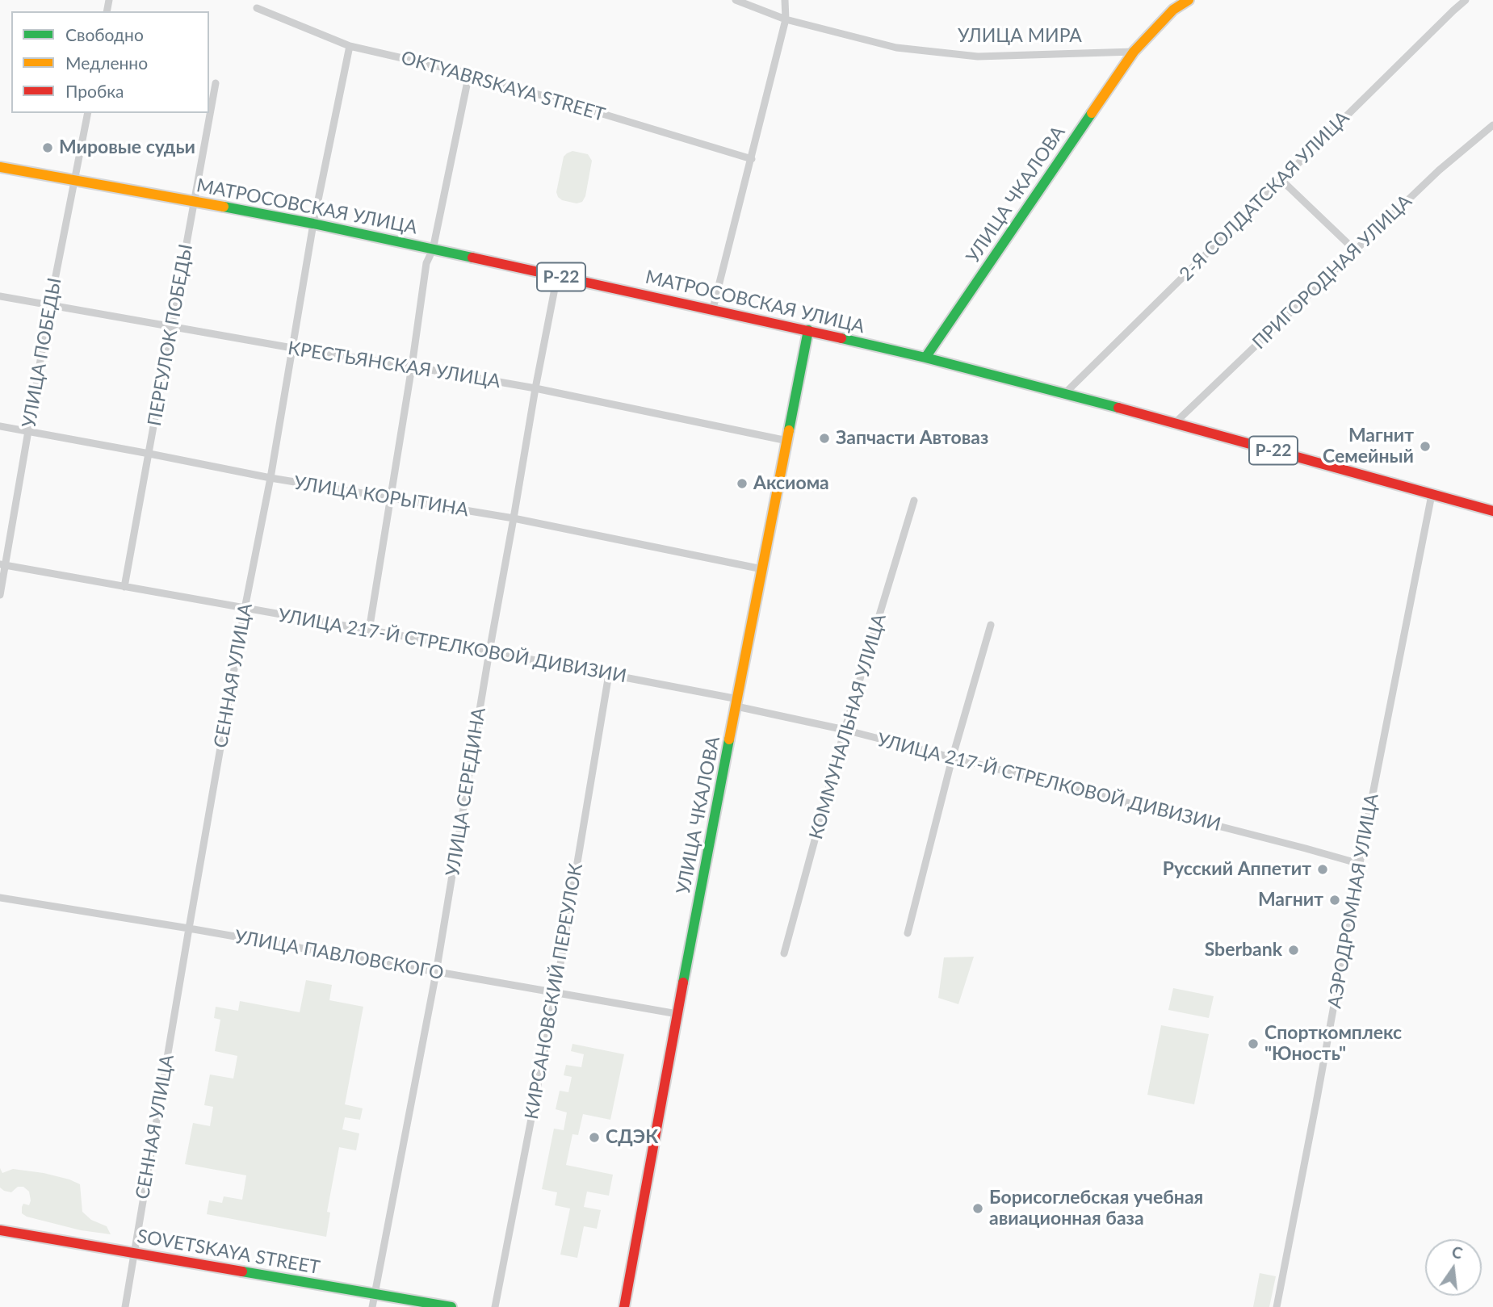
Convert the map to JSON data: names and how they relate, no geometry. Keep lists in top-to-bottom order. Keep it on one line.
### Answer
{"streets":{"main road":["УЛИЦА ЧКАЛОВА","МАТРОСОВСКАЯ УЛИЦА","Р-22","SOVETSKAYA STREET"],"street":["УЛИЦА МИРА","OKTYABRSKAYA STREET","2-Я СОЛДАТСКАЯ УЛИЦА","ПРИГОРОДНАЯ УЛИЦА","ПЕРЕУЛОК ПОБЕДЫ","УЛИЦА ПОБЕДЫ","КРЕСТЬЯНСКАЯ УЛИЦА","УЛИЦА КОРЫТИНА","УЛИЦА 217-Й СТРЕЛКОВОЙ ДИВИЗИИ","СЕННАЯ УЛИЦА","КОММУНАЛЬНАЯ УЛИЦА","УЛИЦА СЕРЕДИНА","АЭРОДРОМНАЯ УЛИЦА","УЛИЦА ПАВЛОВСКОГО","КИРСАНОВСКИЙ ПЕРЕУЛОК"]},"crossings":[["УЛИЦА МИРА","УЛИЦА ЧКАЛОВА"],["OKTYABRSKAYA STREET","СЕННАЯ УЛИЦА"],["УЛИЦА ЧКАЛОВА","МАТРОСОВСКАЯ УЛИЦА"],["УЛИЦА ЧКАЛОВА","КРЕСТЬЯНСКАЯ УЛИЦА"],["УЛИЦА ЧКАЛОВА","УЛИЦА КОРЫТИНА"],["УЛИЦА ЧКАЛОВА","УЛИЦА 217-Й СТРЕЛКОВОЙ ДИВИЗИИ"],["УЛИЦА ЧКАЛОВА","УЛИЦА ПАВЛОВСКОГО"],["2-Я СОЛДАТСКАЯ УЛИЦА","МАТРОСОВСКАЯ УЛИЦА"],["МАТРОСОВСКАЯ УЛИЦА","ПРИГОРОДНАЯ УЛИЦА"],["МАТРОСОВСКАЯ УЛИЦА","ПЕРЕУЛОК ПОБЕДЫ"],["МАТРОСОВСКАЯ УЛИЦА","УЛИЦА ПОБЕДЫ"],["МАТРОСОВСКАЯ УЛИЦА","СЕННАЯ УЛИЦА"],["МАТРОСОВСКАЯ УЛИЦА","УЛИЦА СЕРЕДИНА"],["МАТРОСОВСКАЯ УЛИЦА","АЭРОДРОМНАЯ УЛИЦА"],["ПЕРЕУЛОК ПОБЕДЫ","КРЕСТЬЯНСКАЯ УЛИЦА"],["ПЕРЕУЛОК ПОБЕДЫ","УЛИЦА КОРЫТИНА"],["ПЕРЕУЛОК ПОБЕДЫ","УЛИЦА 217-Й СТРЕЛКОВОЙ ДИВИЗИИ"],["УЛИЦА ПОБЕДЫ","КРЕСТЬЯНСКАЯ УЛИЦА"],["УЛИЦА ПОБЕДЫ","УЛИЦА КОРЫТИНА"],["УЛИЦА ПОБЕДЫ","УЛИЦА 217-Й СТРЕЛКОВОЙ ДИВИЗИИ"],["КРЕСТЬЯНСКАЯ УЛИЦА","СЕННАЯ УЛИЦА"],["КРЕСТЬЯНСКАЯ УЛИЦА","УЛИЦА СЕРЕДИНА"],["УЛИЦА КОРЫТИНА","СЕННАЯ УЛИЦА"],["УЛИЦА КОРЫТИНА","УЛИЦА СЕРЕДИНА"],["УЛИЦА 217-Й СТРЕЛКОВОЙ ДИВИЗИИ","СЕННАЯ УЛИЦА"],["УЛИЦА 217-Й СТРЕЛКОВОЙ ДИВИЗИИ","КОММУНАЛЬНАЯ УЛИЦА"],["УЛИЦА 217-Й СТРЕЛКОВОЙ ДИВИЗИИ","УЛИЦА СЕРЕДИНА"],["УЛИЦА 217-Й СТРЕЛКОВОЙ ДИВИЗИИ","АЭРОДРОМНАЯ УЛИЦА"],["УЛИЦА 217-Й СТРЕЛКОВОЙ ДИВИЗИИ","КИРСАНОВСКИЙ ПЕРЕУЛОК"],["СЕННАЯ УЛИЦА","УЛИЦА ПАВЛОВСКОГО"],["СЕННАЯ УЛИЦА","SOVETSKAYA STREET"],["УЛИЦА СЕРЕДИНА","УЛИЦА ПАВЛОВСКОГО"],["УЛИЦА СЕРЕДИНА","SOVETSKAYA STREET"],["УЛИЦА ПАВЛОВСКОГО","КИРСАНОВСКИЙ ПЕРЕУЛОК"]],"places":["Мировые судьи","Запчасти Автоваз","Магнит Семейный","Аксиома","Русский Аппетит","Магнит","Sberbank","Спорткомплекс \"Юность\"","СДЭК","Борисоглебская учебная авиационная база"],"legend":["Свободно","Медленно","Пробка"],"north":"top"}
